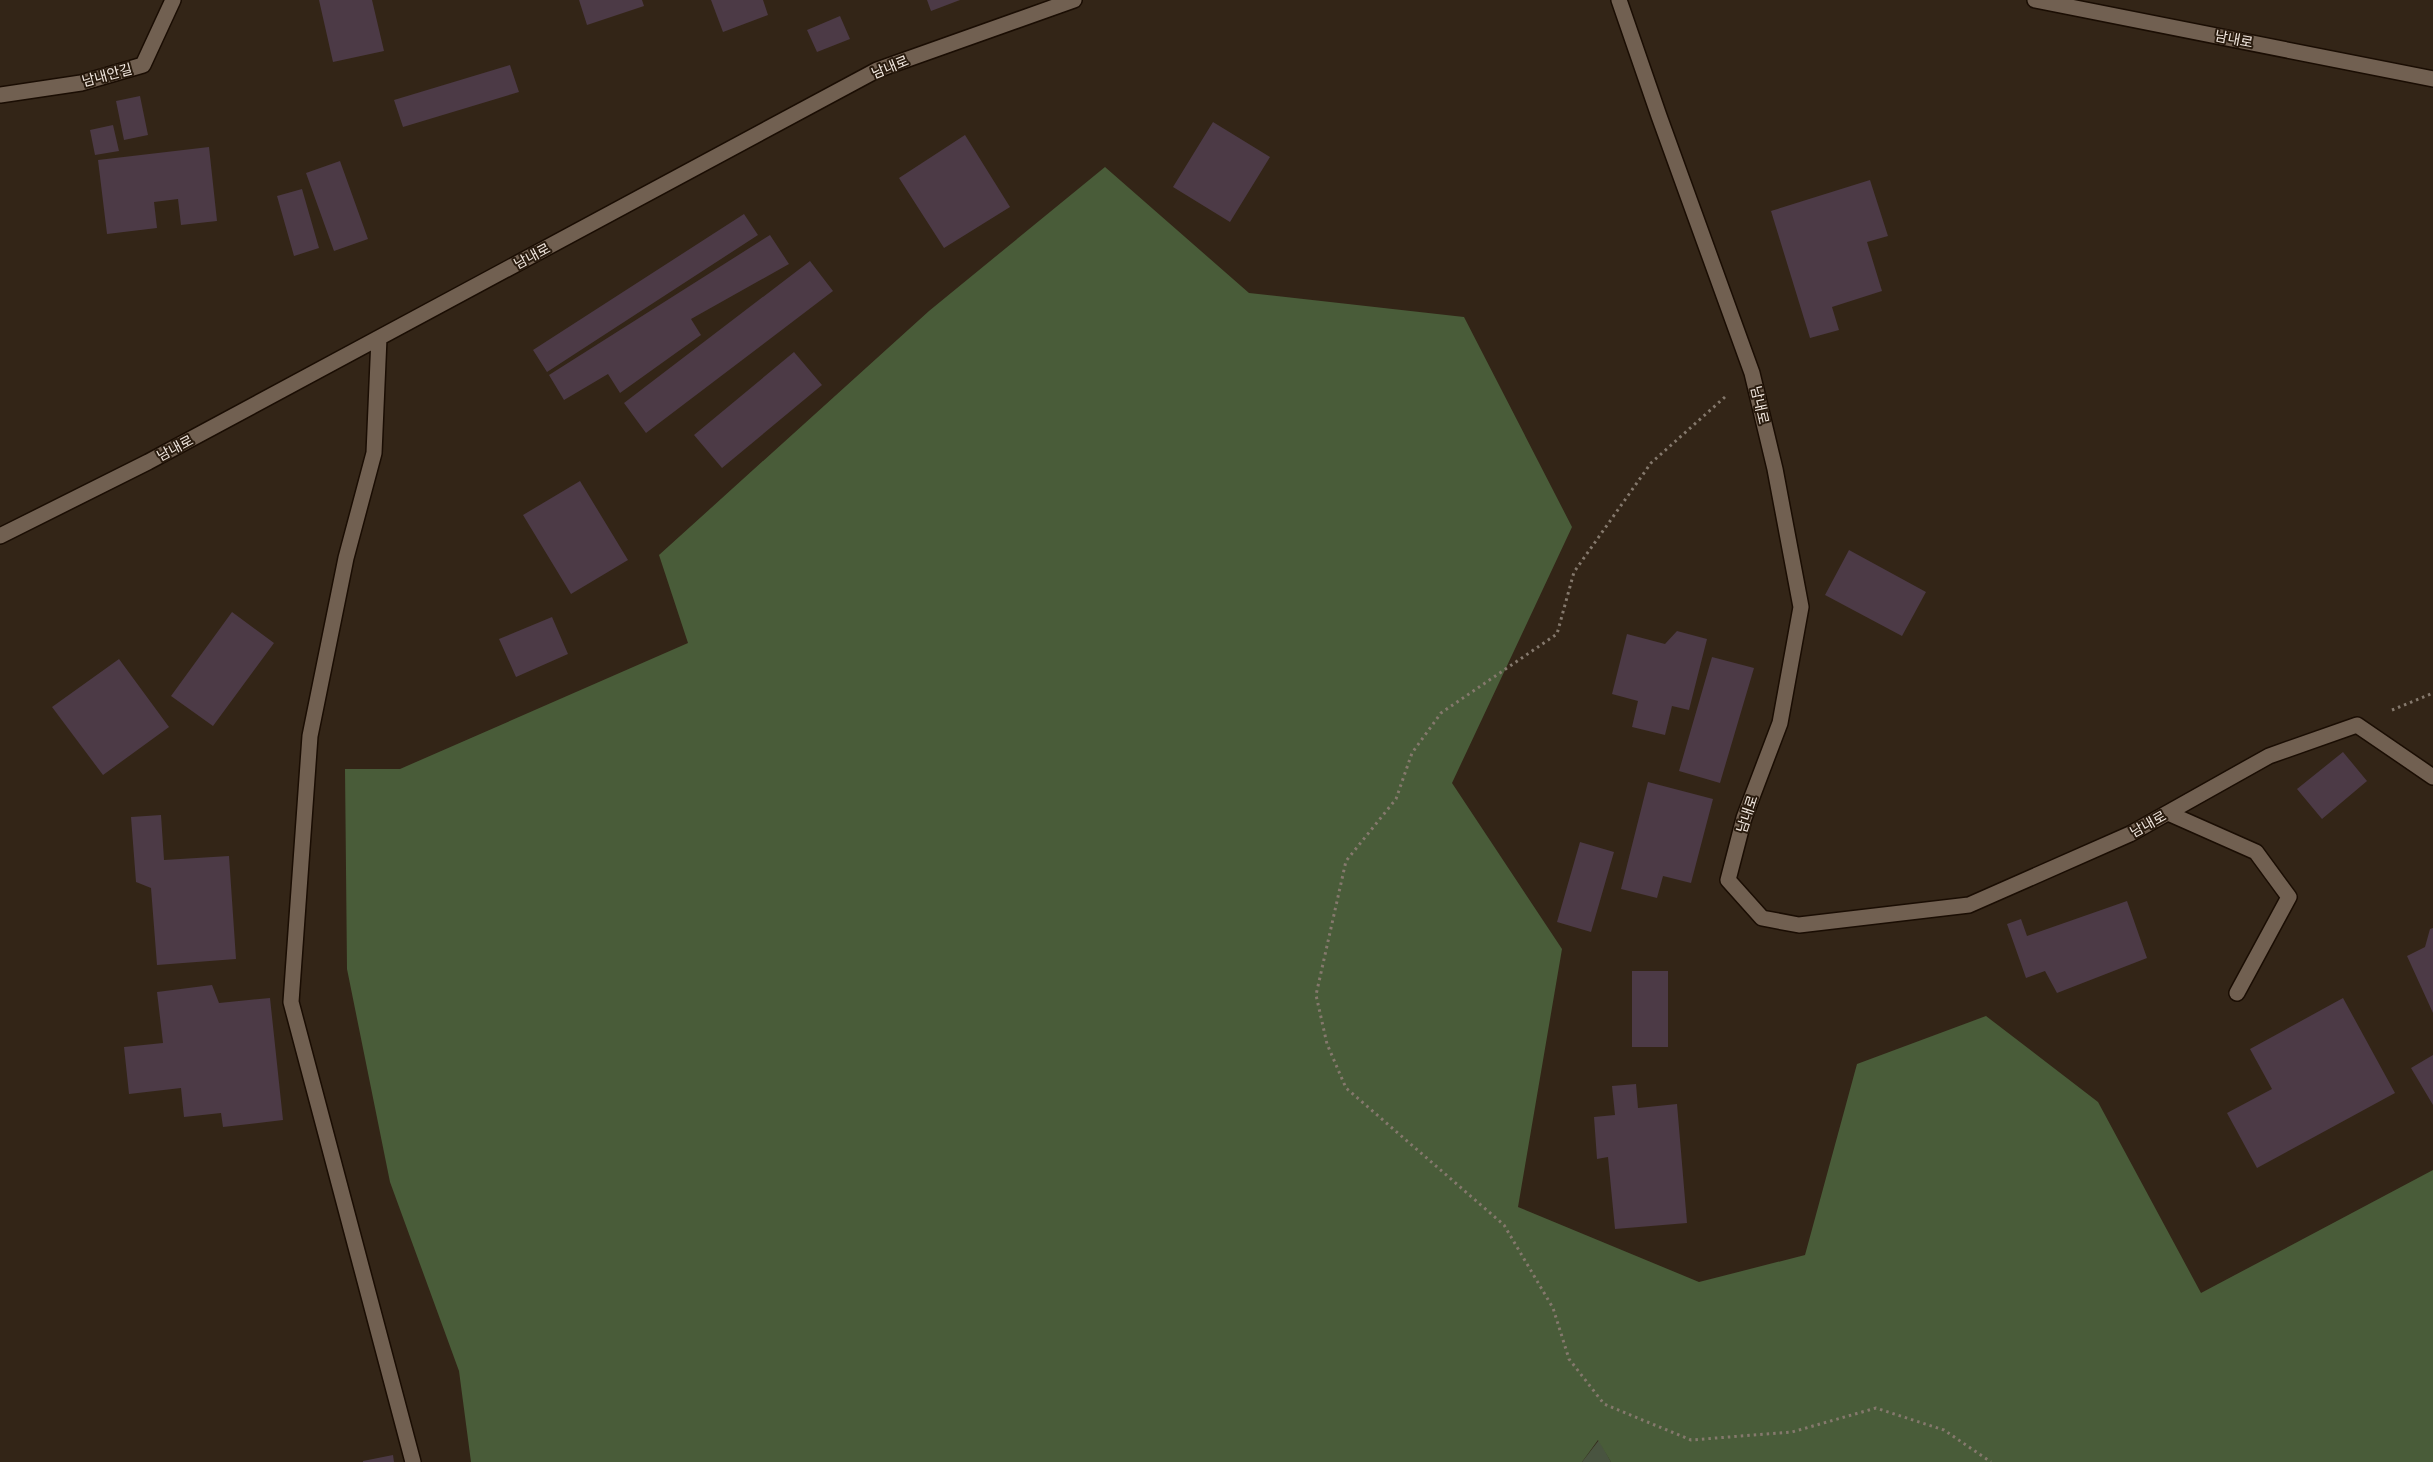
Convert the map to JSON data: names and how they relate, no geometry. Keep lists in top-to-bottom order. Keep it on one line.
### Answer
{"streets":{"street":["남내로","남내안길"]}}
